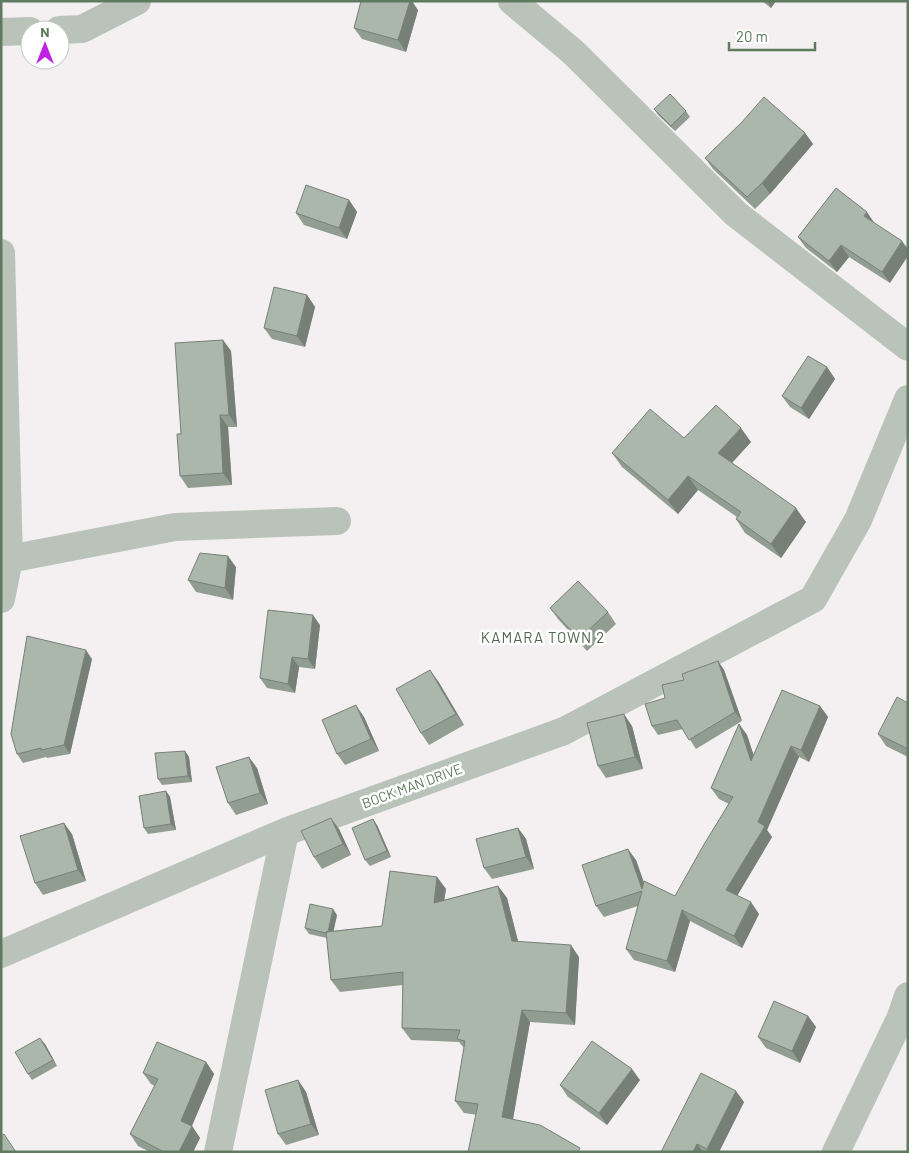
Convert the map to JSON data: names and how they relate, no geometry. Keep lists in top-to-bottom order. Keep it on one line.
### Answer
{"streets":{"street":["BOCK MAN DRIVE"]},"districts":["KAMARA TOWN 2"],"scale_bar":"20 m","north":"top"}
